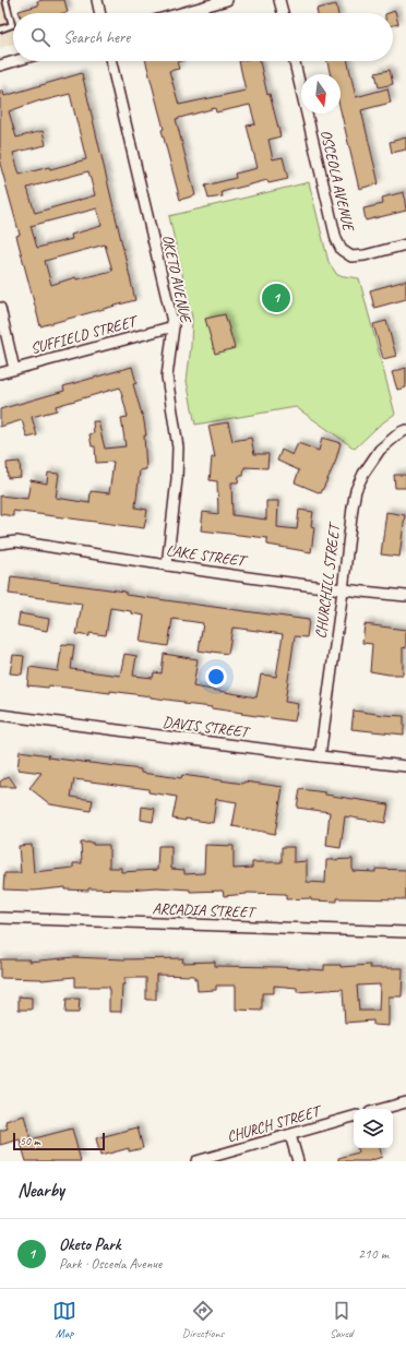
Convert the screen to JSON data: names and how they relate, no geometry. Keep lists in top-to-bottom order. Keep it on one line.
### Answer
{"streets":{"street":["OSCEOLA AVENUE","OKETO AVENUE","SUFFIELD STREET","LAKE STREET","CHURCHILL STREET","DAVIS STREET","ARCADIA STREET","CHURCH STREET"]},"crossings":[["OKETO AVENUE","SUFFIELD STREET"],["OKETO AVENUE","LAKE STREET"],["LAKE STREET","CHURCHILL STREET"],["CHURCHILL STREET","DAVIS STREET"]],"scale_bar":"50 m","north":"bottom","page":{"search":"Search here","pins":"1","scale":"50 m","heading":"Nearby","list":[{"mark":"1","name":"Oketo Park","note":"Park · Osceola Avenue","value":"210 m"}],"nav":["Map","Directions","Saved"]}}
